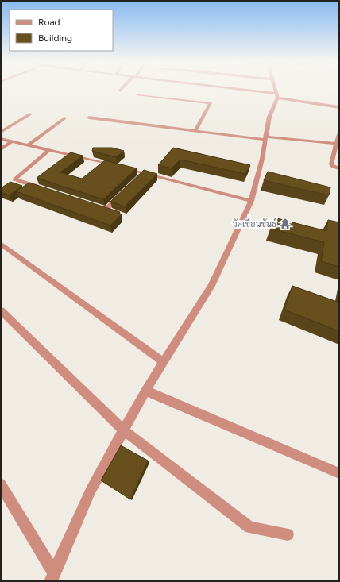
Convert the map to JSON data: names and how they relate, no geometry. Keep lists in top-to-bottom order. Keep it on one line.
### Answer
{"places":{"temple":["วัดเขื่อนขันธ์"]},"legend":["Road","Building"]}
